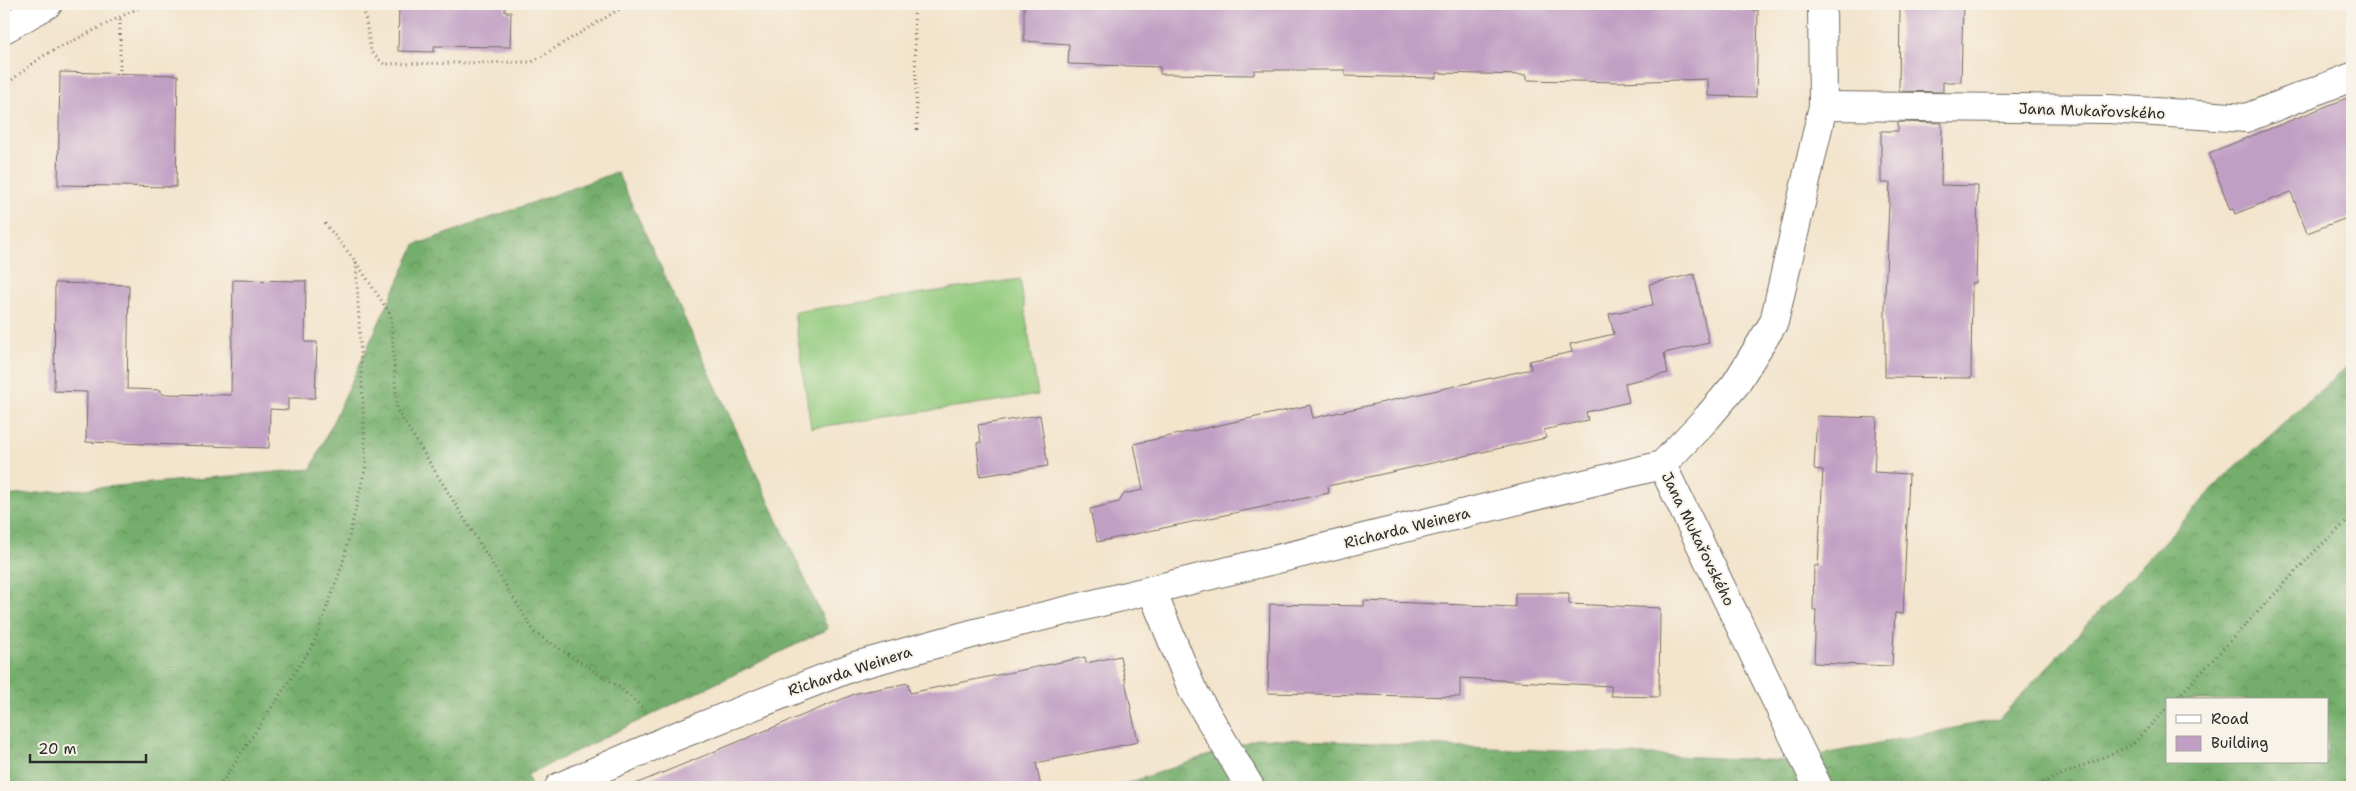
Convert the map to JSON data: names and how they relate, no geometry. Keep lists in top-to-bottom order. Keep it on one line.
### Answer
{"streets":{"street":["Jana Mukařovského","Richarda Weinera"]},"crossings":[["Jana Mukařovského","Richarda Weinera"]],"legend":["Road","Building"],"scale_bar":"20 m"}
